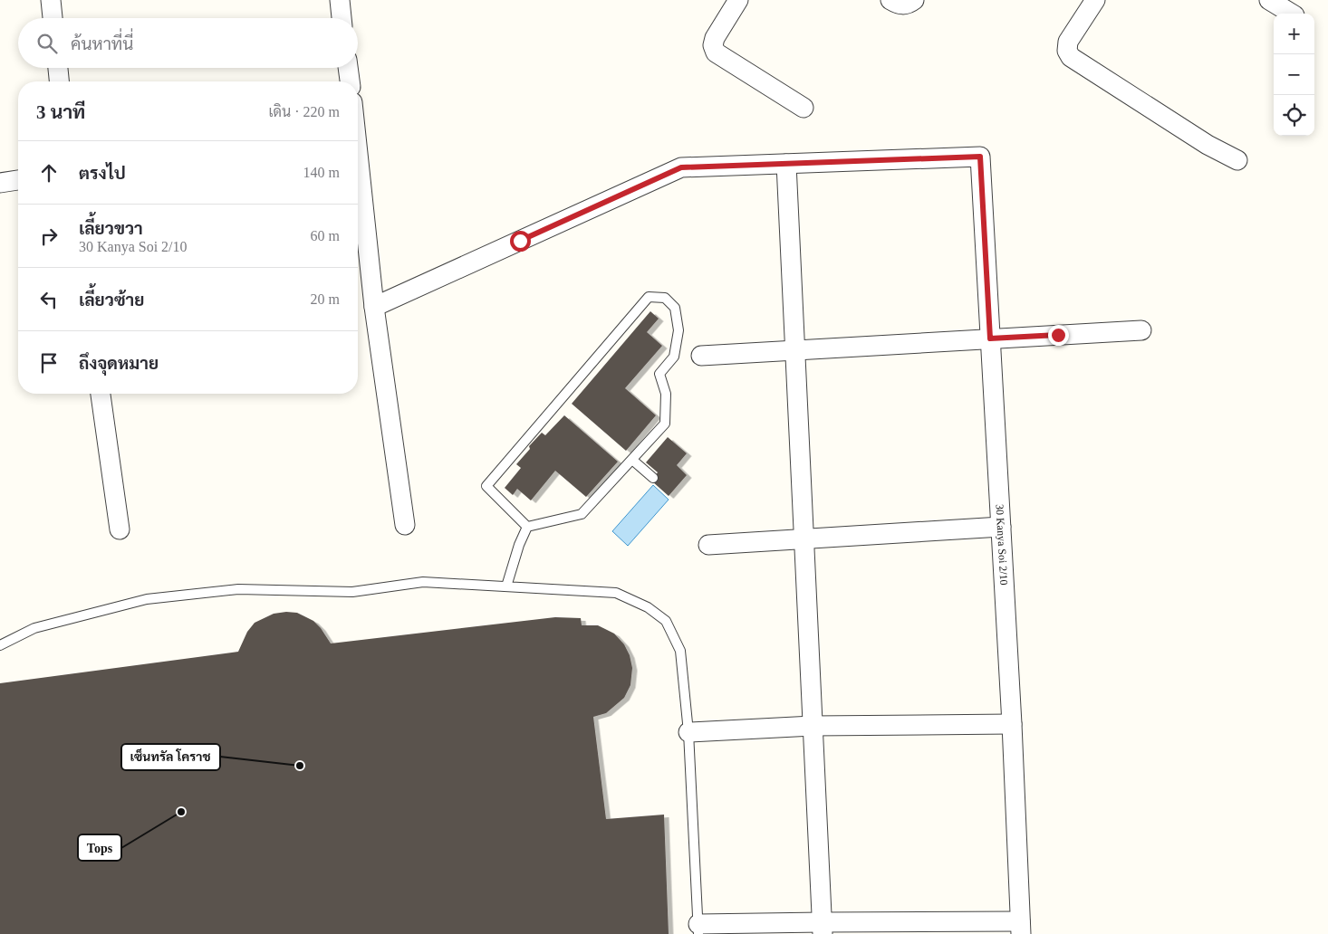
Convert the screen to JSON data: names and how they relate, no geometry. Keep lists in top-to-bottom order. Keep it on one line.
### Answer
{"streets":{"street":["30 Kanya Soi 2/10"]},"places":["เซ็นทรัล โคราช","Tops"],"page":{"map_buttons":["+","−"],"search":"ค้นหาที่นี่","heading":["3 นาที","เดิน · 220 m"],"list":[["ตรงไป","140 m"],["เลี้ยวขวา","30 Kanya Soi 2/10","60 m"],["เลี้ยวซ้าย","20 m"],"ถึงจุดหมาย"]}}
